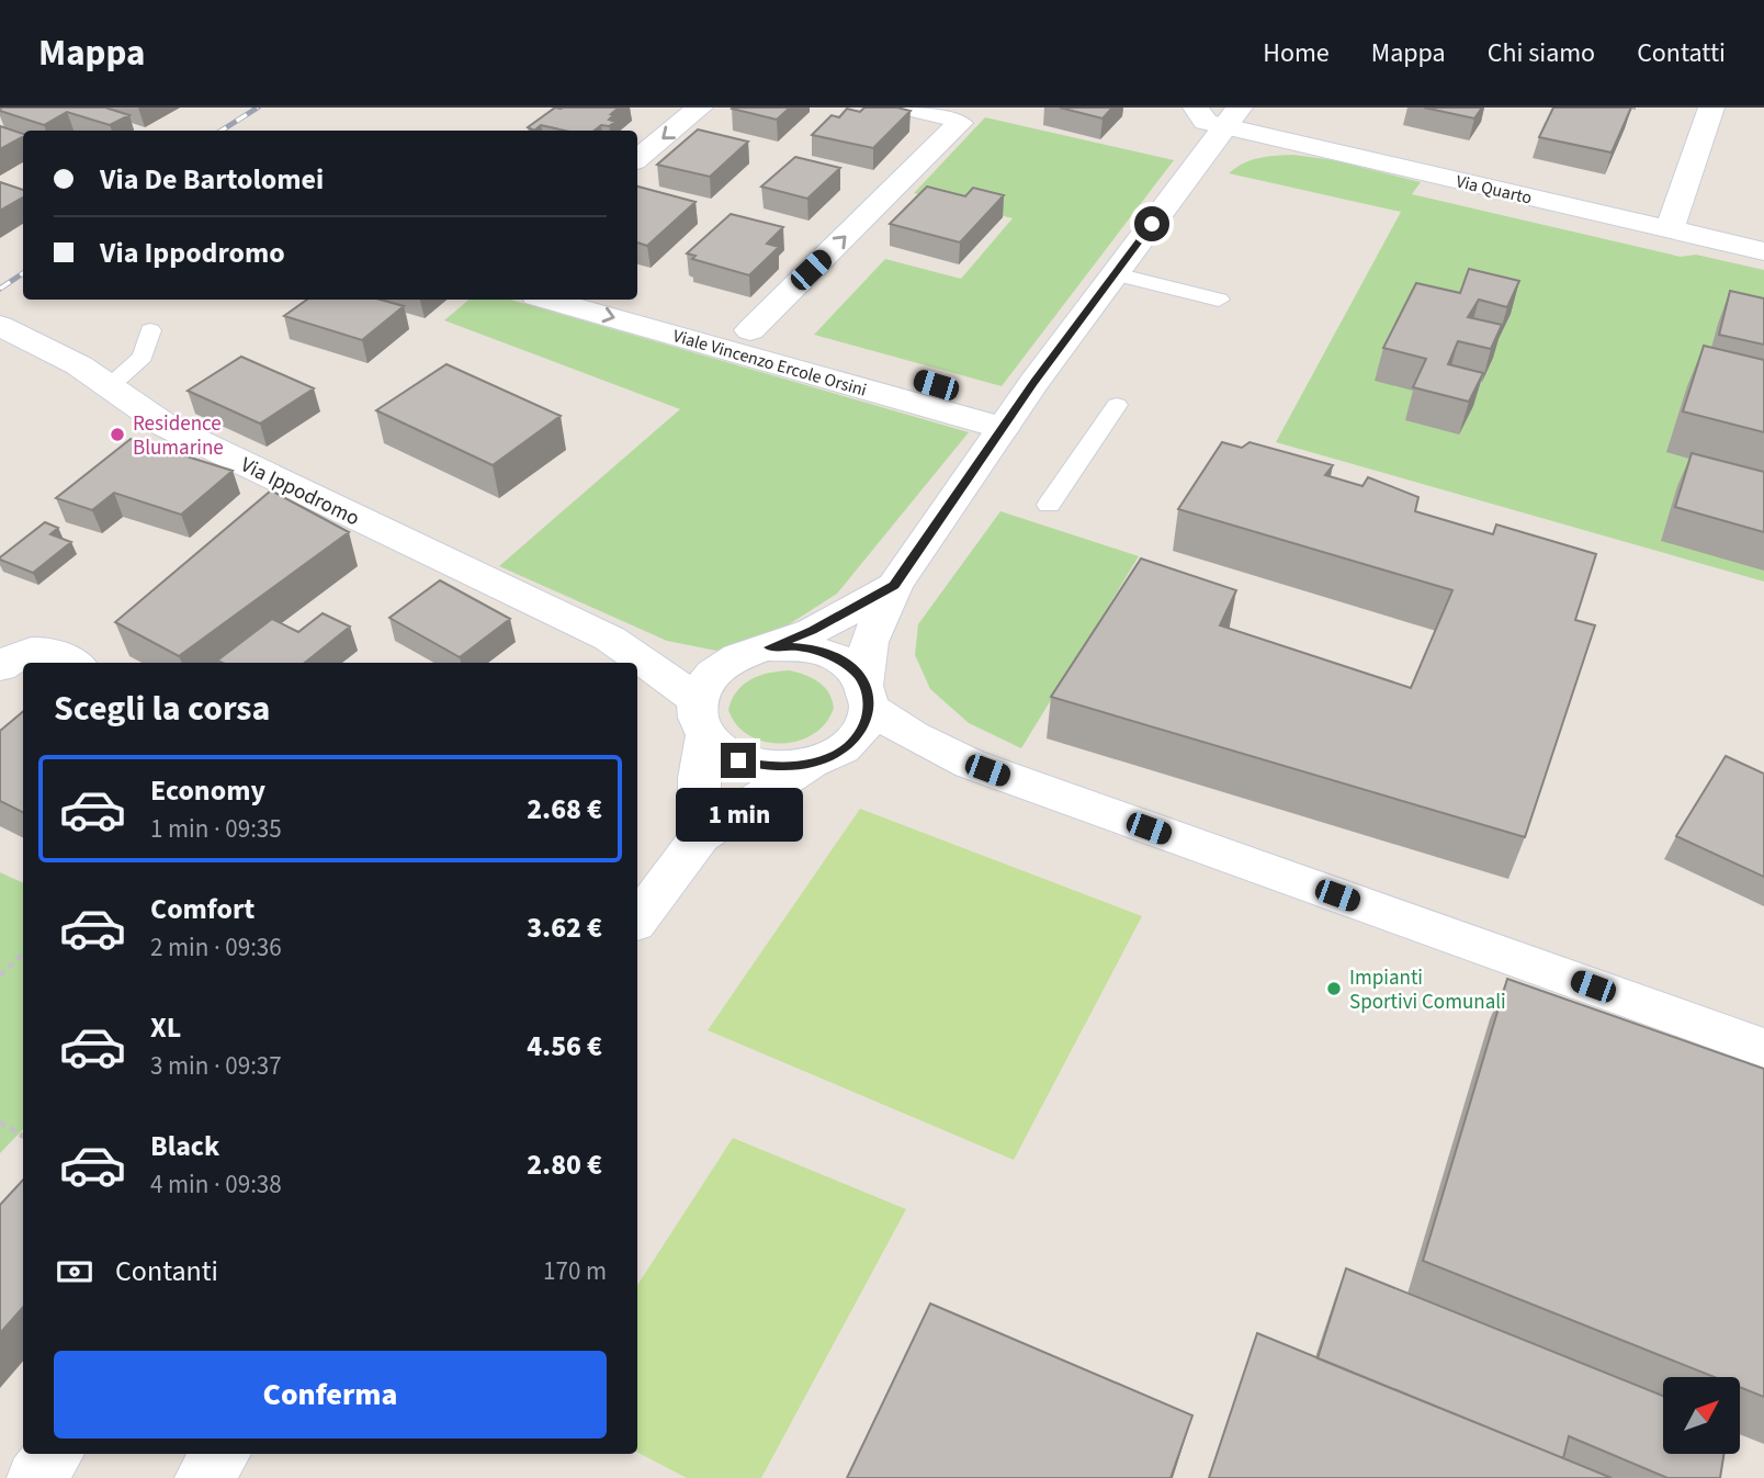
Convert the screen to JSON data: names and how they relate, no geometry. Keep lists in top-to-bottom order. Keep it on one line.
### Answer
{"streets":{"street":["Via Quarto","Viale Vincenzo Ercole Orsini","Via Ippodromo"]},"places":["Residence Blumarine","Impianti Sportivi Comunali"],"north":"top right","page":{"header":"Mappa","nav":["Home","Mappa","Chi siamo","Contatti"],"banner":["Via De Bartolomei","Via Ippodromo"],"heading":"Scegli la corsa","list":[{"name":"Economy","note":"1 min · 09:35","value":"2.68 €"},{"name":"Comfort","note":"2 min · 09:36","value":"3.62 €"},{"name":"XL","note":"3 min · 09:37","value":"4.56 €"},{"name":"Black","note":"4 min · 09:38","value":"2.80 €"}],"bubble":"1 min","pay":["Contanti","170 m"],"buttons":"Conferma"}}
